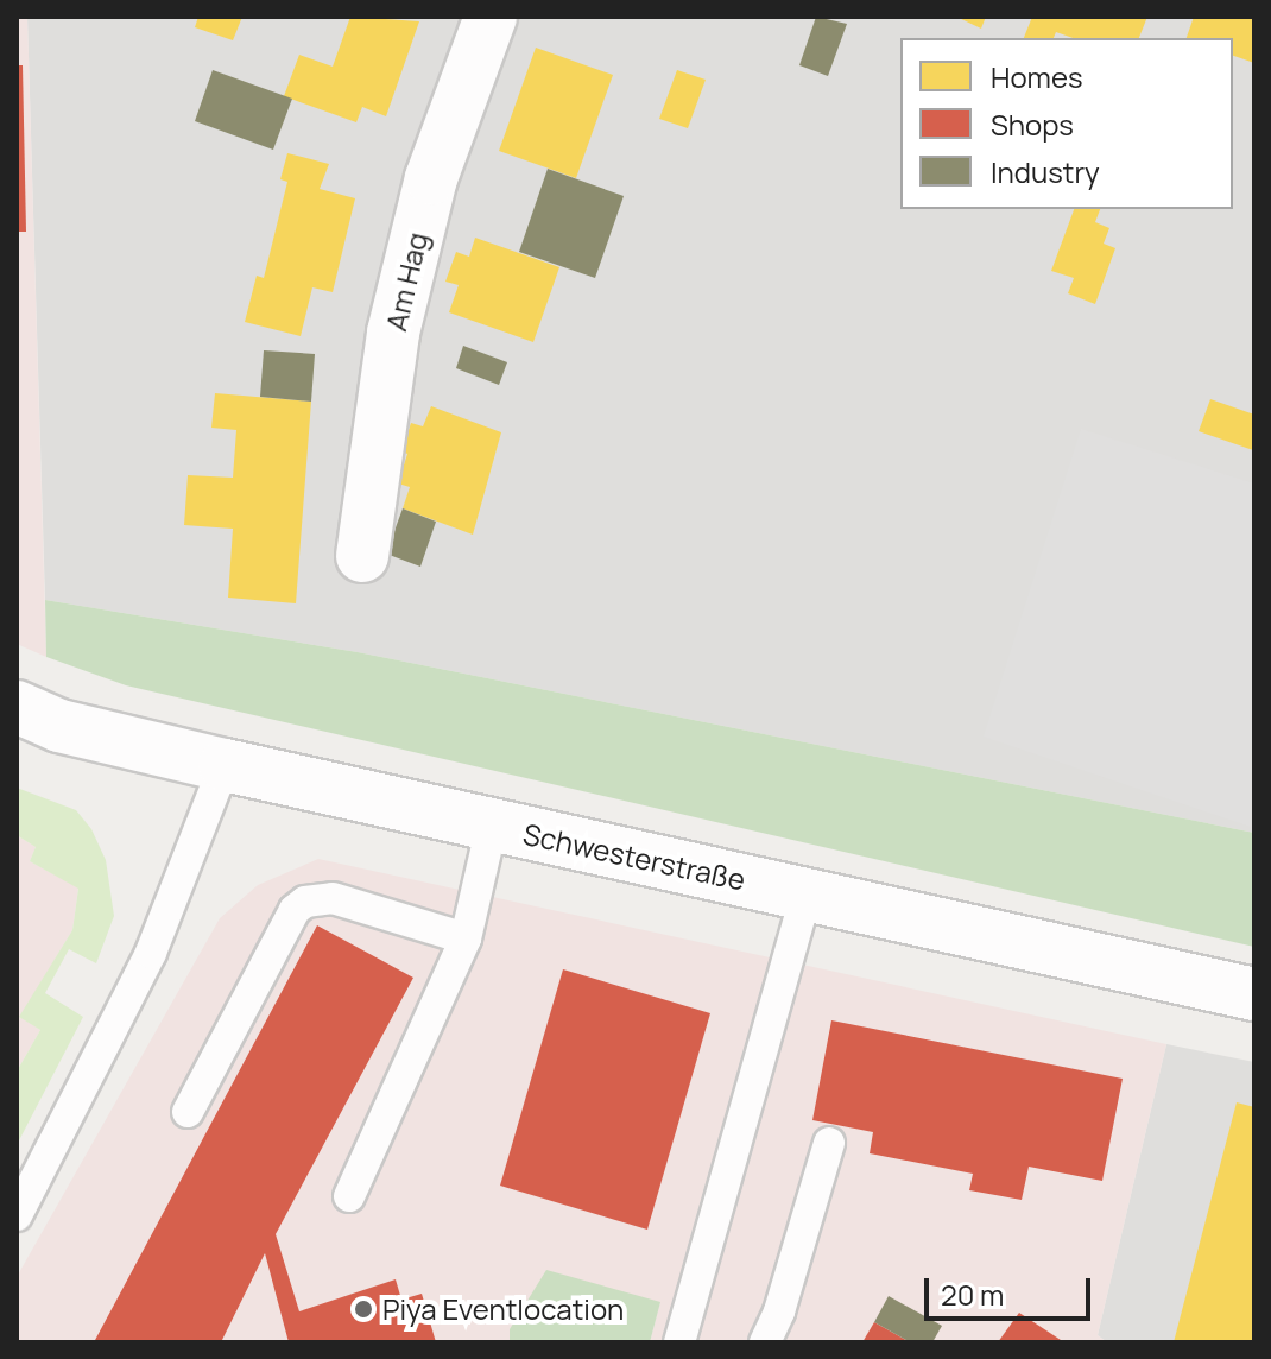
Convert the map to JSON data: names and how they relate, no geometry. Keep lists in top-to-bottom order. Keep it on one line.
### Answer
{"streets":{"street":["Am Hag","Schwesterstraße"]},"places":["Piya Eventlocation"],"legend":["Homes","Shops","Industry"],"scale_bar":"20 m"}
